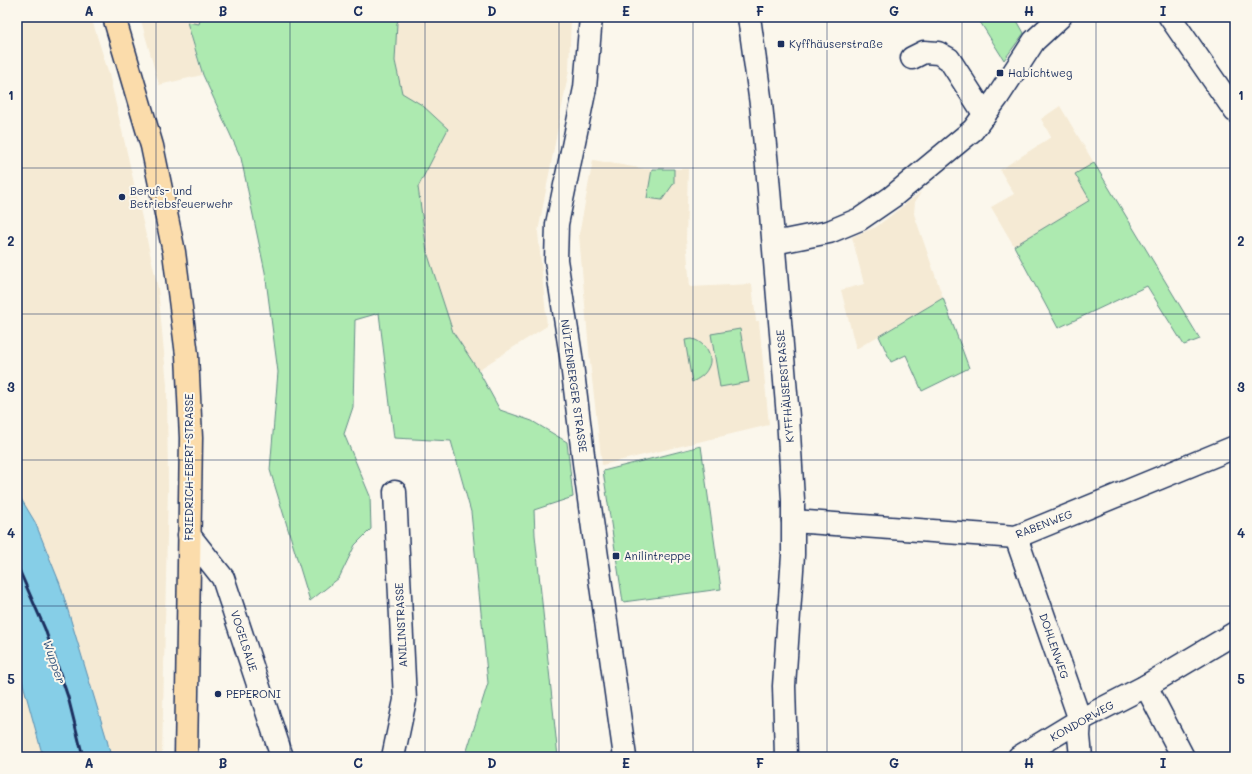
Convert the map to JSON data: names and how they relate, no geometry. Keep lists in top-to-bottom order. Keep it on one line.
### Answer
{"streets":{"main road":["FRIEDRICH-EBERT-STRASSE"],"street":["NÜTZENBERGER STRASSE","KYFFHÄUSERSTRASSE","RABENWEG","ANILINSTRASSE","VOGELSAUE","DOHLENWEG","KONDORWEG"]},"crossings":[["KYFFHÄUSERSTRASSE","RABENWEG"],["FRIEDRICH-EBERT-STRASSE","VOGELSAUE"],["RABENWEG","DOHLENWEG"],["DOHLENWEG","KONDORWEG"]],"water":["Wupper"],"places":{"transit":["Kyffhäuserstraße","Habichtweg","Anilintreppe"],"other":["Berufs- und Betriebsfeuerwehr","PEPERONI"]},"grid":{"columns":["A","B","C","D","E","F","G","H","I"],"rows":["1","2","3","4","5"]}}
